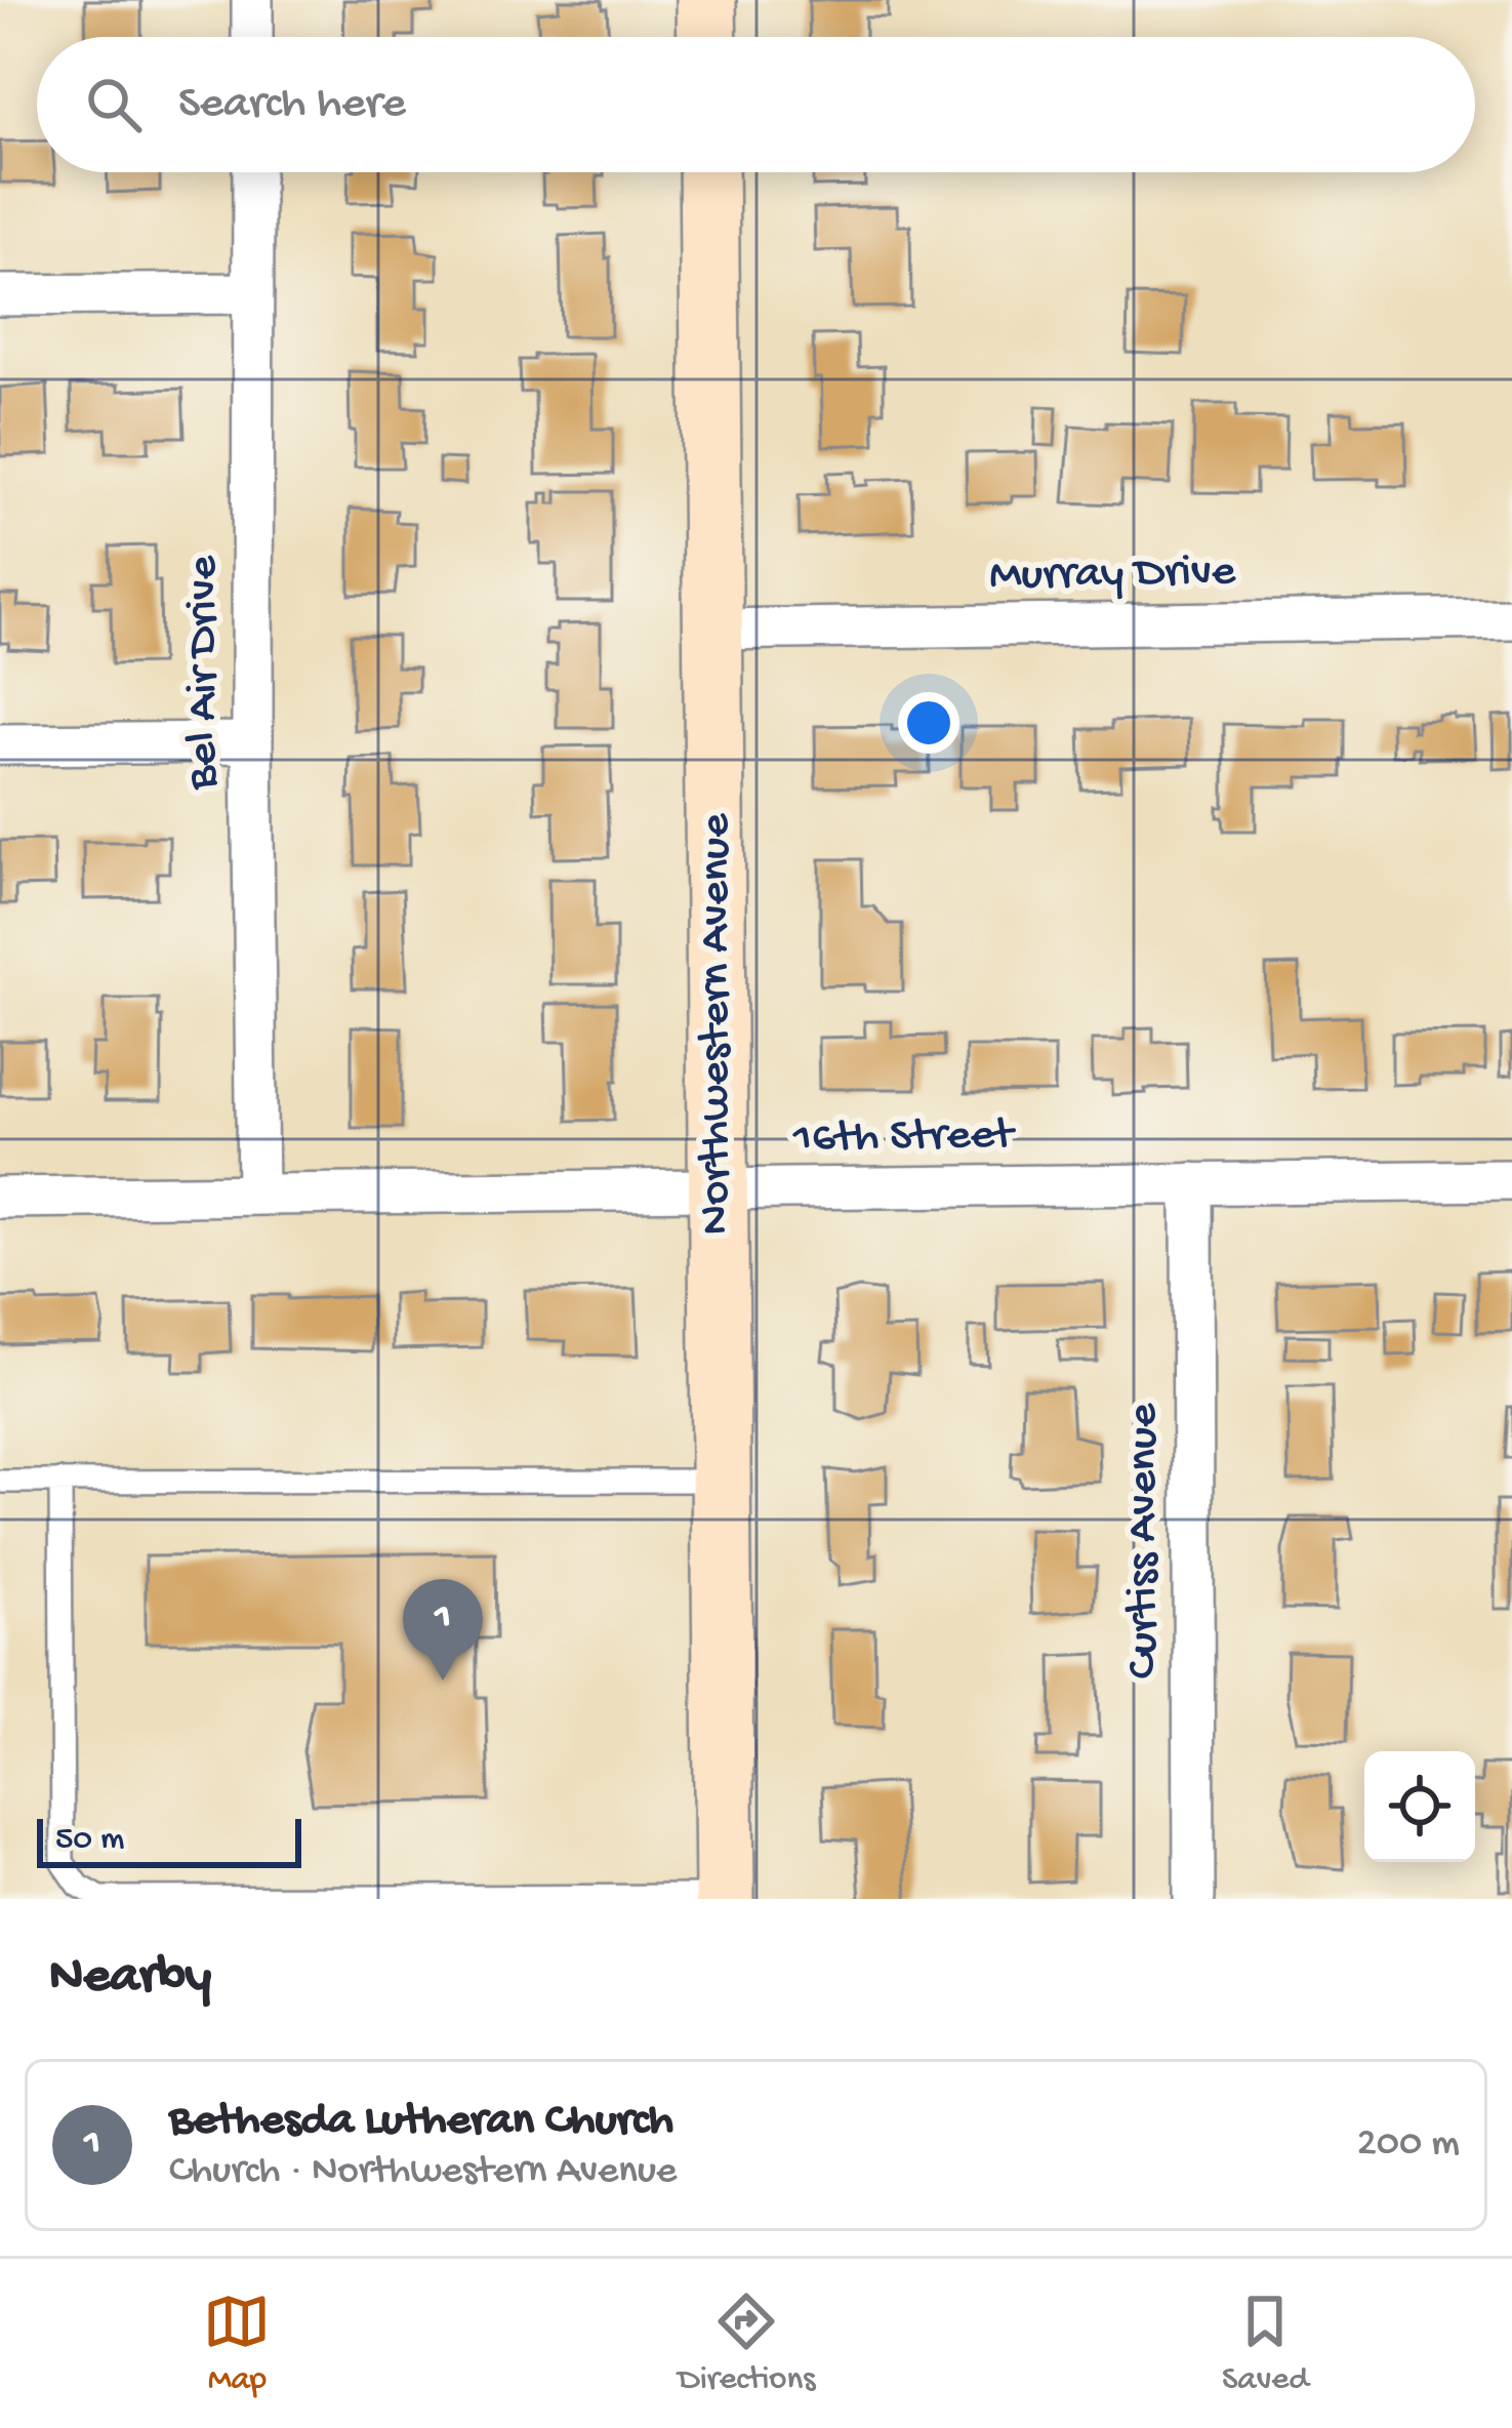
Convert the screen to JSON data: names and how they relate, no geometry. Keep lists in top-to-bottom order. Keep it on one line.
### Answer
{"streets":{"street":["Murray Drive","Bel Air Drive","Northwestern Avenue","16th Street","Curtiss Avenue"]},"crossings":[["Murray Drive","Northwestern Avenue"],["Bel Air Drive","16th Street"],["Northwestern Avenue","16th Street"],["16th Street","Curtiss Avenue"]],"scale_bar":"50 m","page":{"search":"Search here","pins":"1","scale":"50 m","heading":"Nearby","list":[{"mark":"1","name":"Bethesda Lutheran Church","note":"Church · Northwestern Avenue","value":"200 m"}],"nav":["Map","Directions","Saved"]}}
